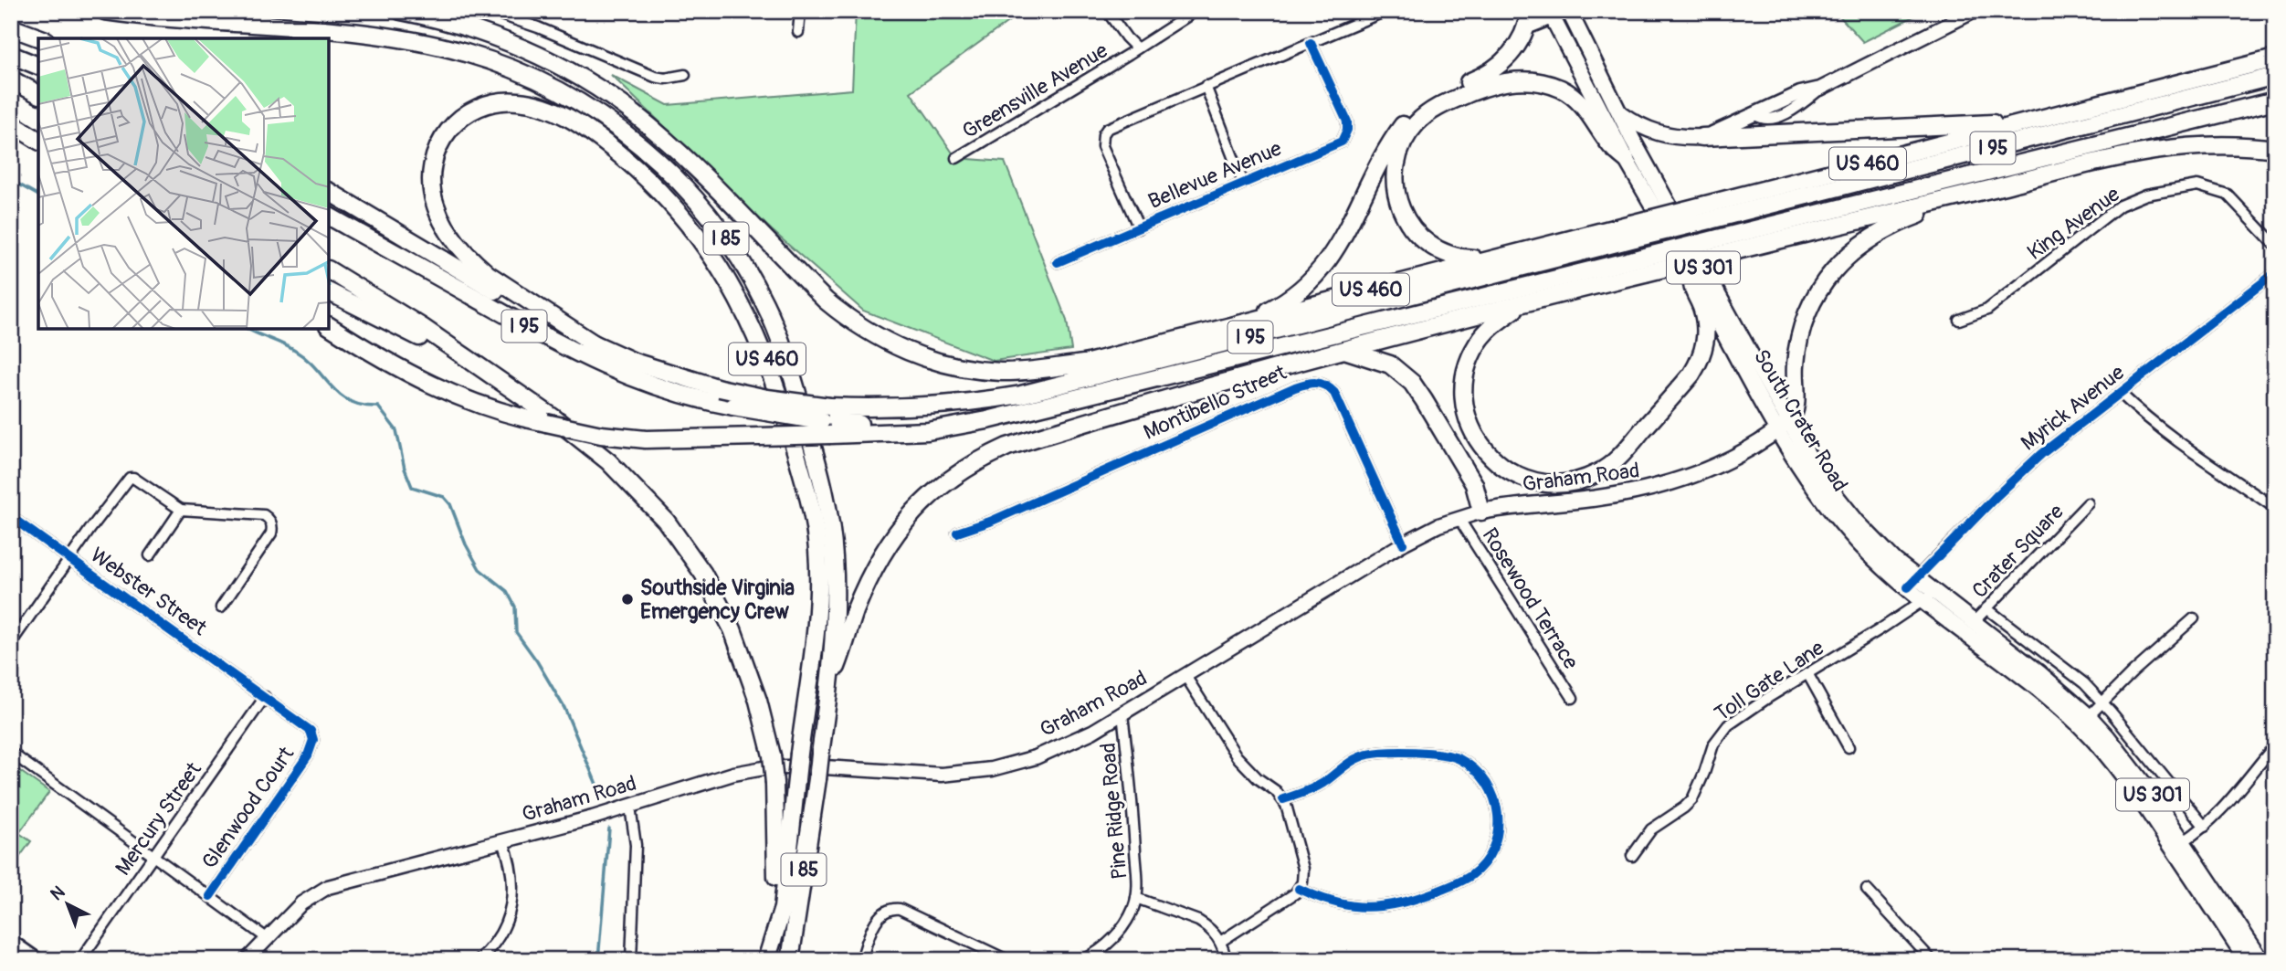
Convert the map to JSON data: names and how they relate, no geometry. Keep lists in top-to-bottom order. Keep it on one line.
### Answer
{"streets":{"highway":["I 95","US 460","I 85"],"main road":["US 301","South Crater Road","Graham Road"],"street":["Greensville Avenue","Bellevue Avenue","King Avenue","Montibello Street","Myrick Avenue","Crater Square","Webster Street","Rosewood Terrace","Toll Gate Lane","Glenwood Court","Pine Ridge Road","Mercury Street"]},"crossings":[["I 95","US 460"],["US 460","I 85"],["Montibello Street","Graham Road"],["Myrick Avenue","South Crater Road"],["South Crater Road","Graham Road"],["South Crater Road","Crater Square"],["South Crater Road","Toll Gate Lane"],["Graham Road","Rosewood Terrace"],["Graham Road","Pine Ridge Road"],["Webster Street","Glenwood Court"],["Webster Street","Mercury Street"]],"places":["Southside Virginia Emergency Crew"],"north":"top left"}
